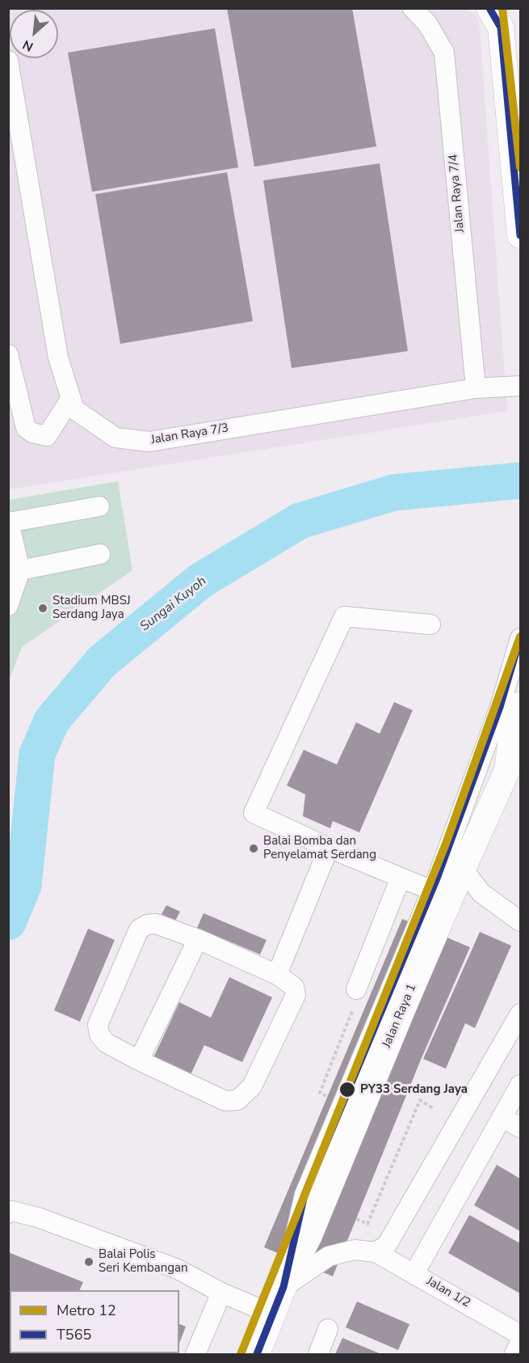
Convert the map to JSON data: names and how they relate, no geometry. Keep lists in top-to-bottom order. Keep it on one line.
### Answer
{"streets":{"main road":["Jalan Raya 1"],"street":["Jalan Raya 7/4","Jalan Raya 7/3","Jalan 1/2"]},"crossings":[["Jalan Raya 7/4","Jalan Raya 7/3"]],"water":["Sungai Kuyoh"],"places":["Stadium MBSJ Serdang Jaya","Balai Bomba dan Penyelamat Serdang","PY33 Serdang Jaya","Balai Polis Seri Kembangan"],"lines":["metro line 12","transit line T565"],"legend":["Metro 12","T565"],"north":"bottom left"}
